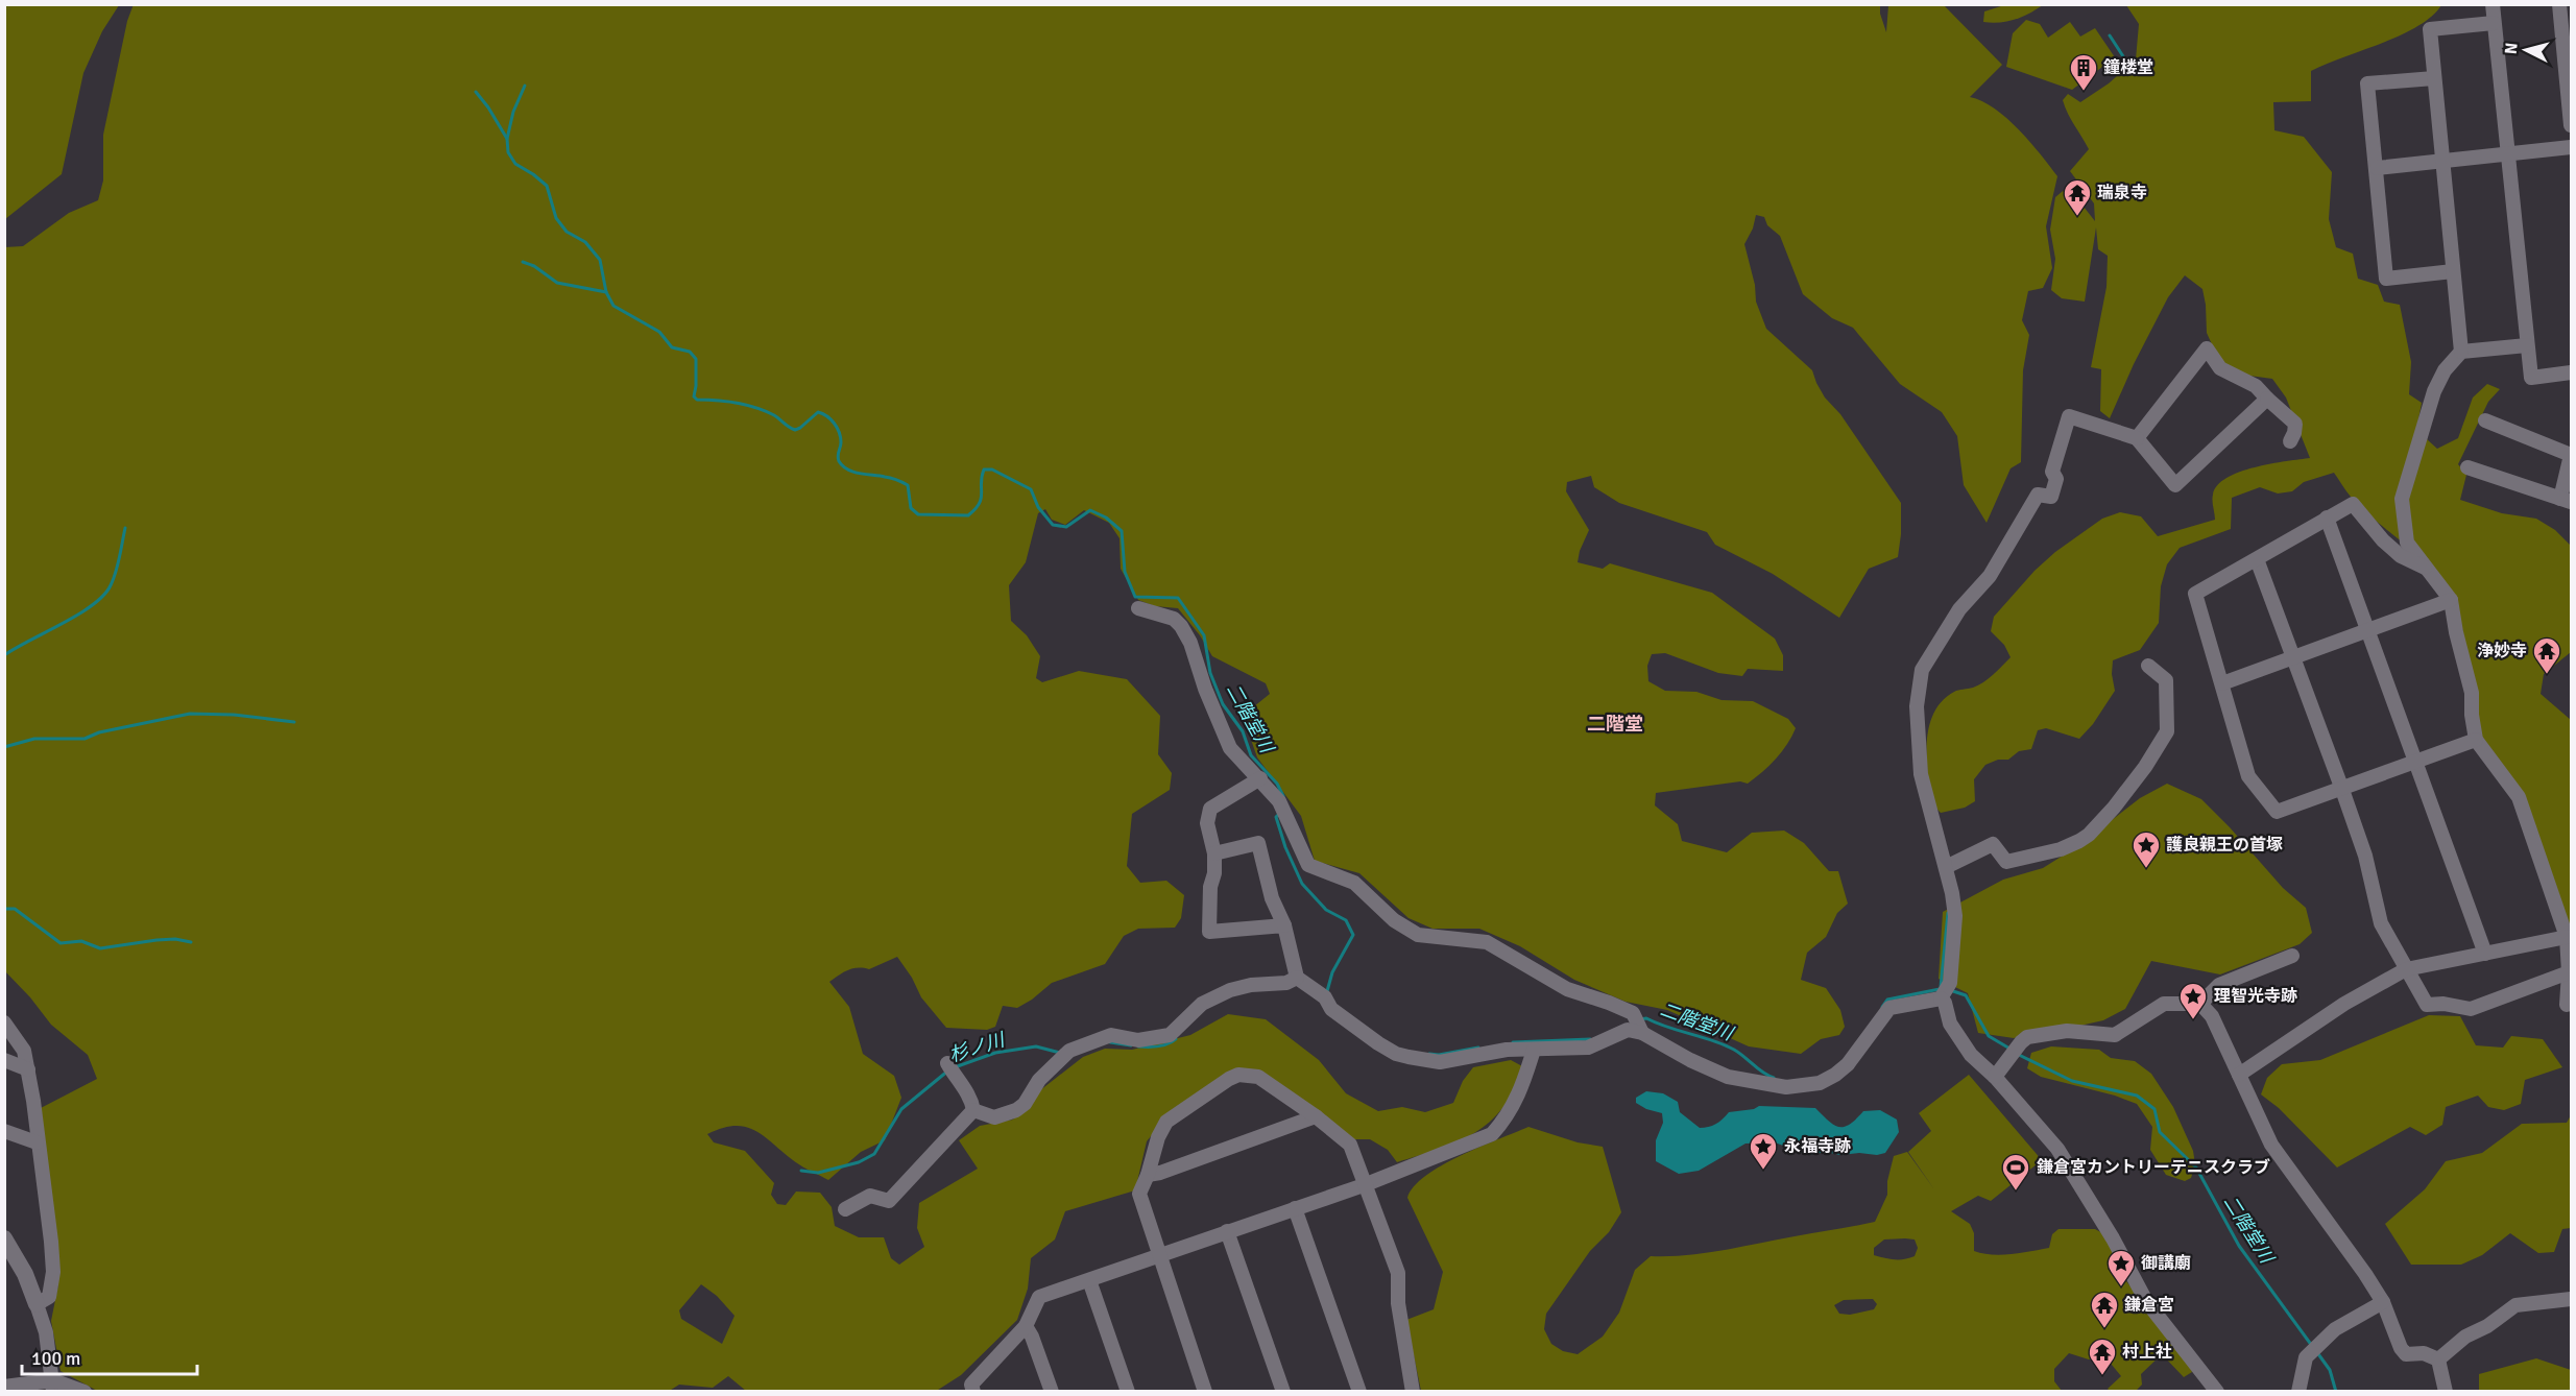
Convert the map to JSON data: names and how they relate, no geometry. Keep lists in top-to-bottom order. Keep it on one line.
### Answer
{"districts":["二階堂"],"water":["二階堂川","杉ノ川"],"places":{"building":["鐘楼堂"],"temple":["瑞泉寺","浄妙寺","鎌倉宮","村上社"],"place":["護良親王の首塚","理智光寺跡","永福寺跡","御講廟"],"sports":["鎌倉宮カントリーテニスクラブ"]},"scale_bar":"100 m","north":"left"}
